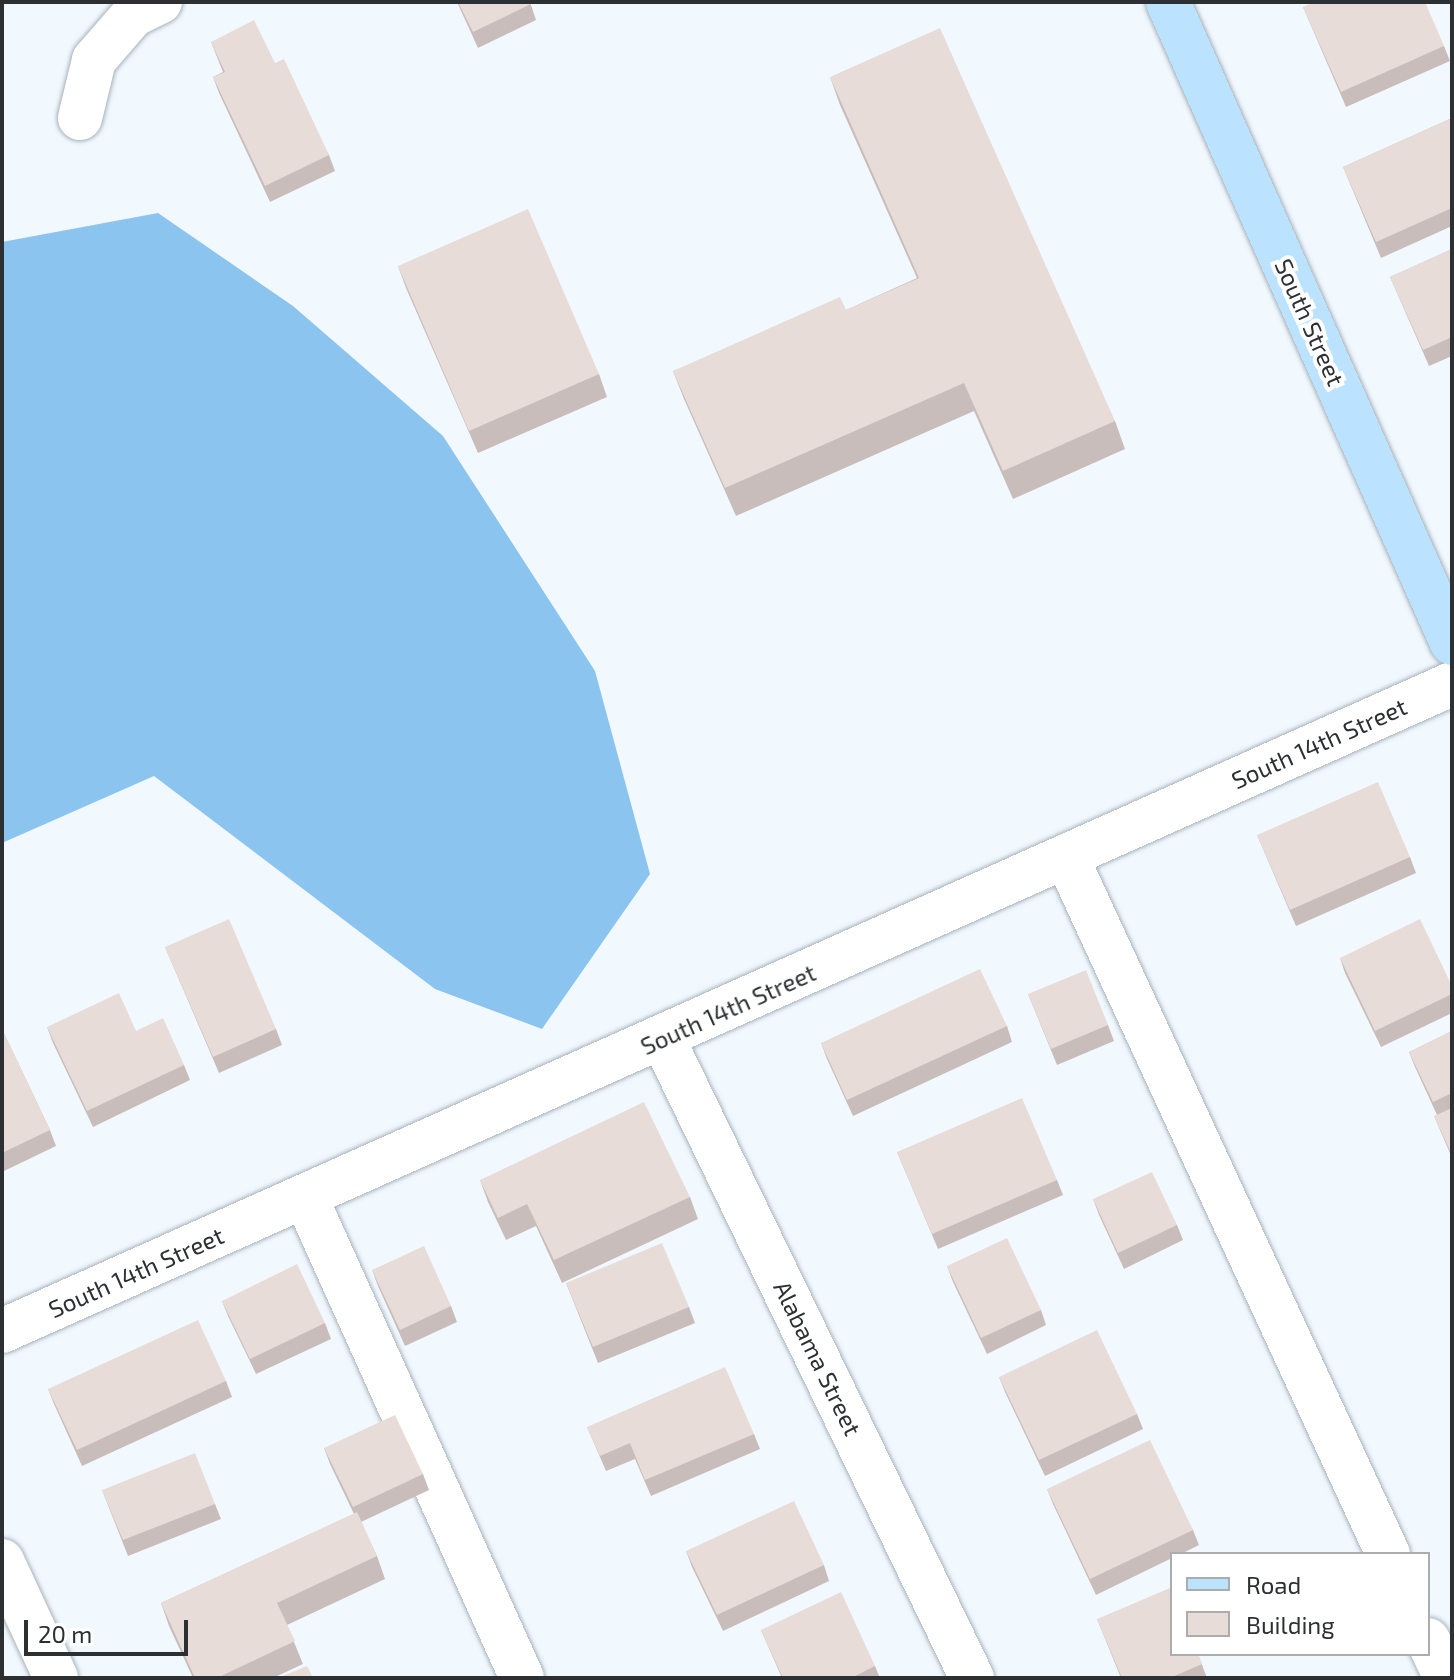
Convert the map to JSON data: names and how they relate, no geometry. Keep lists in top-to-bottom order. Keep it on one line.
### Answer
{"streets":{"main road":["South Street"],"street":["South 14th Street","Alabama Street"]},"crossings":[["South 14th Street","Alabama Street"]],"legend":["Road","Building"],"scale_bar":"20 m"}
